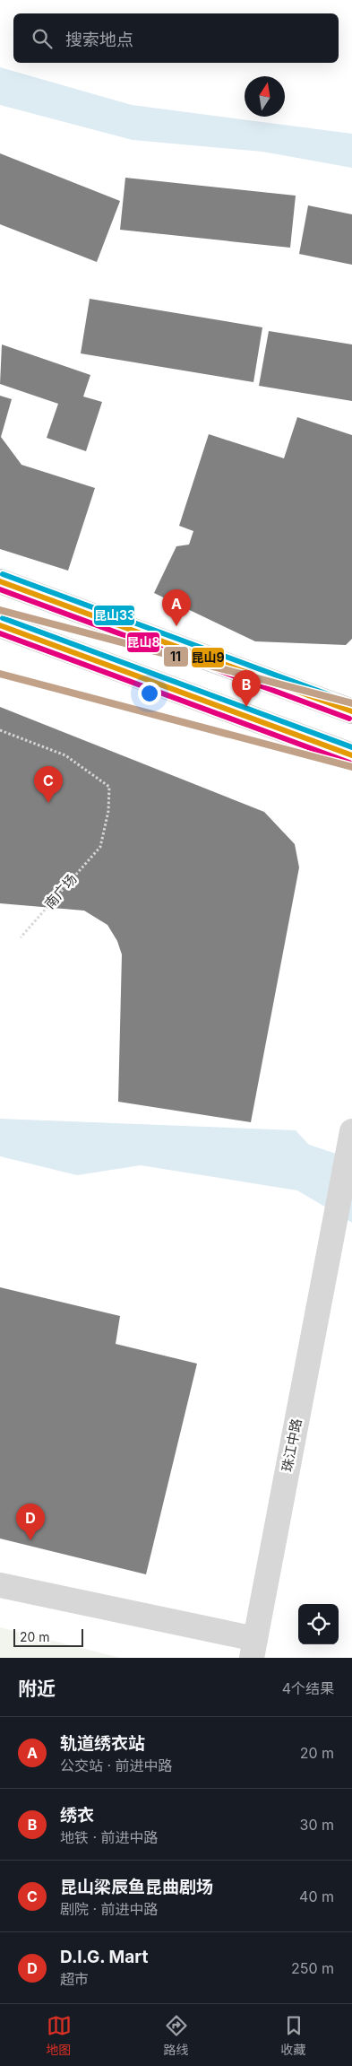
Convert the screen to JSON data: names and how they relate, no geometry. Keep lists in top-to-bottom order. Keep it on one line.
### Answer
{"streets":{"street":["珠江中路"],"path":["南广场"]},"lines":["transit line 昆山33","transit line 昆山9","transit line 昆山8","transit line 11"],"scale_bar":"20 m","north":"top","page":{"search":"搜索地点","pins":["A","B","C","D"],"scale":"20 m","heading":["附近","4个结果"],"list":[{"mark":"A","name":"轨道绣衣站","note":"公交站 · 前进中路","value":"20 m"},{"mark":"B","name":"绣衣","note":"地铁 · 前进中路","value":"30 m"},{"mark":"C","name":"昆山梁辰鱼昆曲剧场","note":"剧院 · 前进中路","value":"40 m"},{"mark":"D","name":"D.I.G. Mart","note":"超市","value":"250 m"}],"nav":["地图","路线","收藏"]}}
